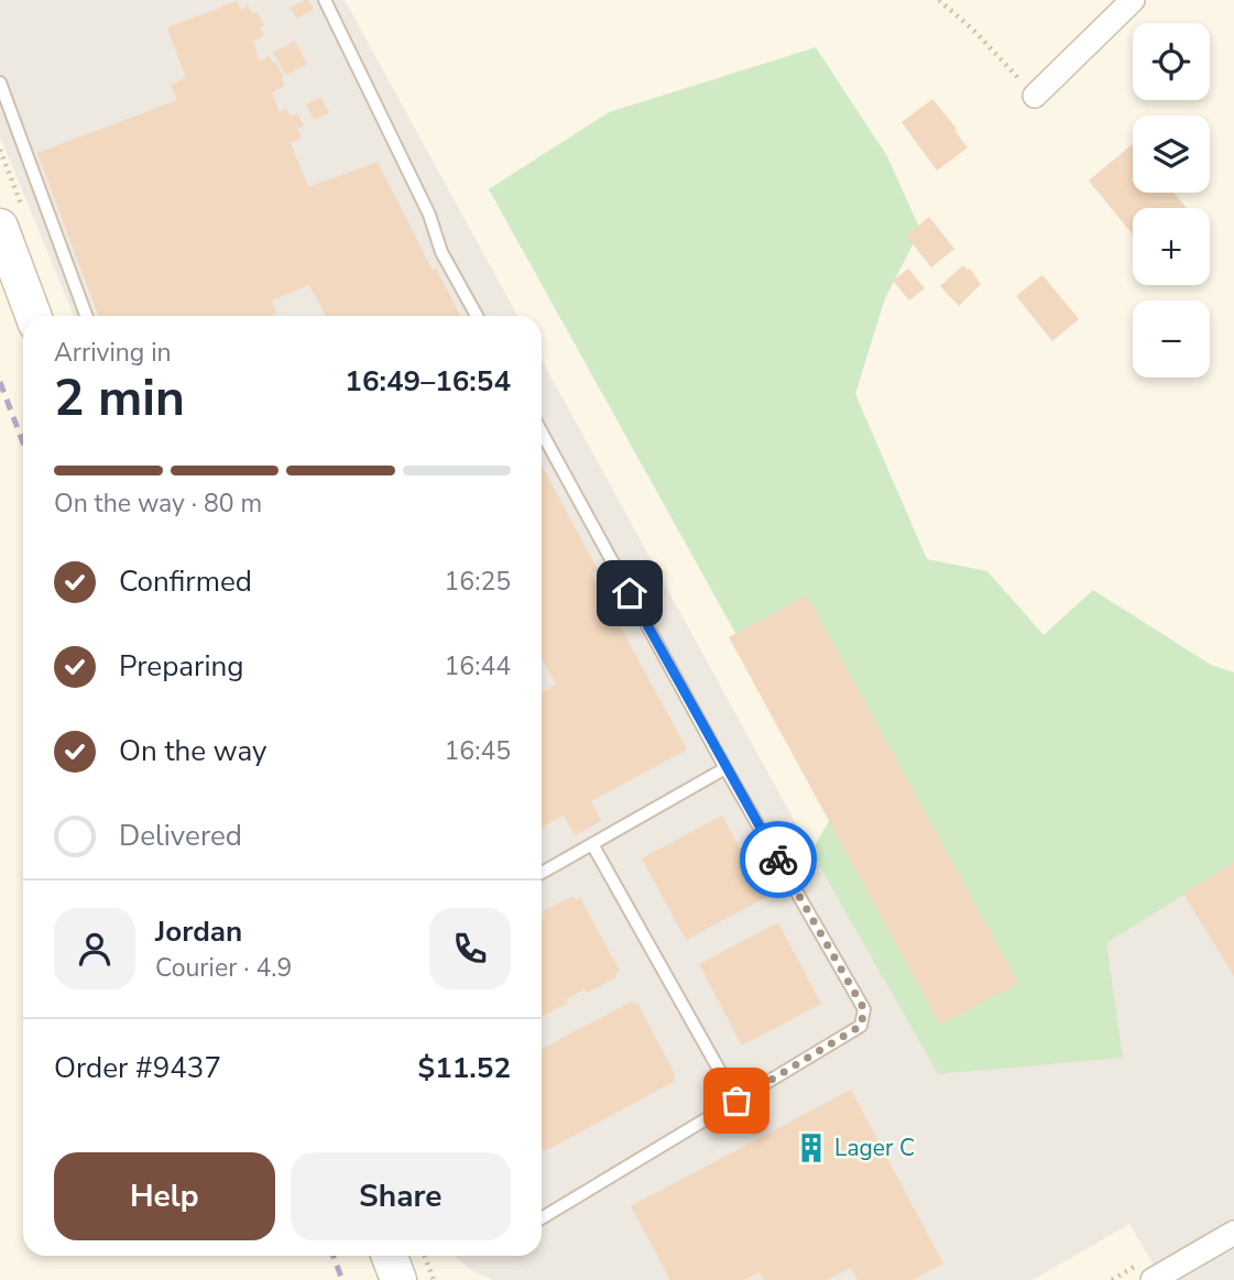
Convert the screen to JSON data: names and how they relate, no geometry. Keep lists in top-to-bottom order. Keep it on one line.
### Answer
{"places":{"building":["Lager C"]},"page":{"map_buttons":["+","−"],"heading":["2 min","Arriving in","16:49–16:54"],"panel":["Jordan","Courier · 4.9","Order #9437","$11.52"],"bar":"On the way · 80 m","list":[["Confirmed","16:25"],["Preparing","16:44"],["On the way","16:45"],"Delivered"],"buttons":["Help","Share"]}}
